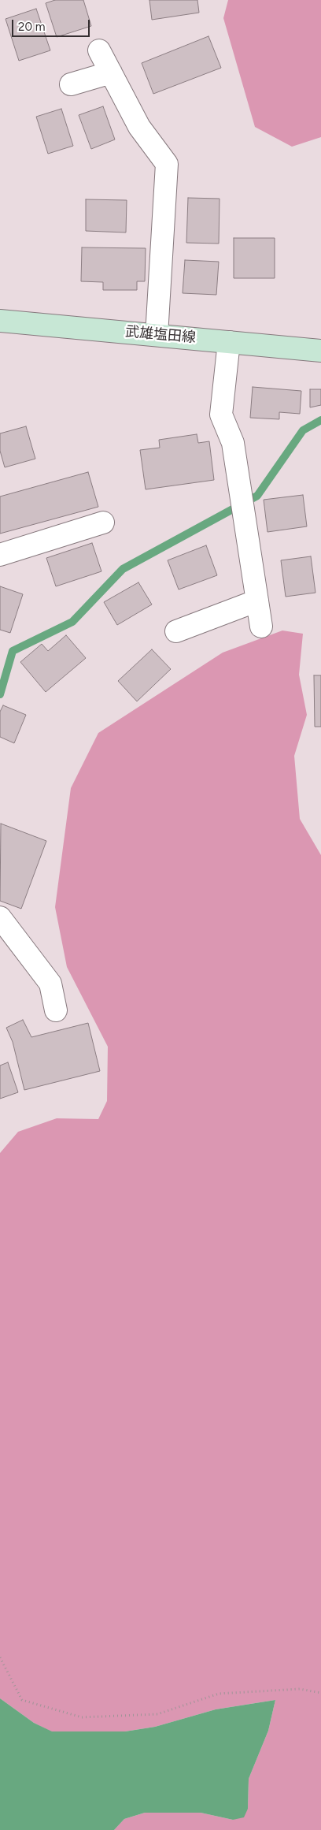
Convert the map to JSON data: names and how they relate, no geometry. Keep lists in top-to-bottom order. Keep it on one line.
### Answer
{"streets":{"main road":["武雄塩田線"]},"scale_bar":"20 m"}
